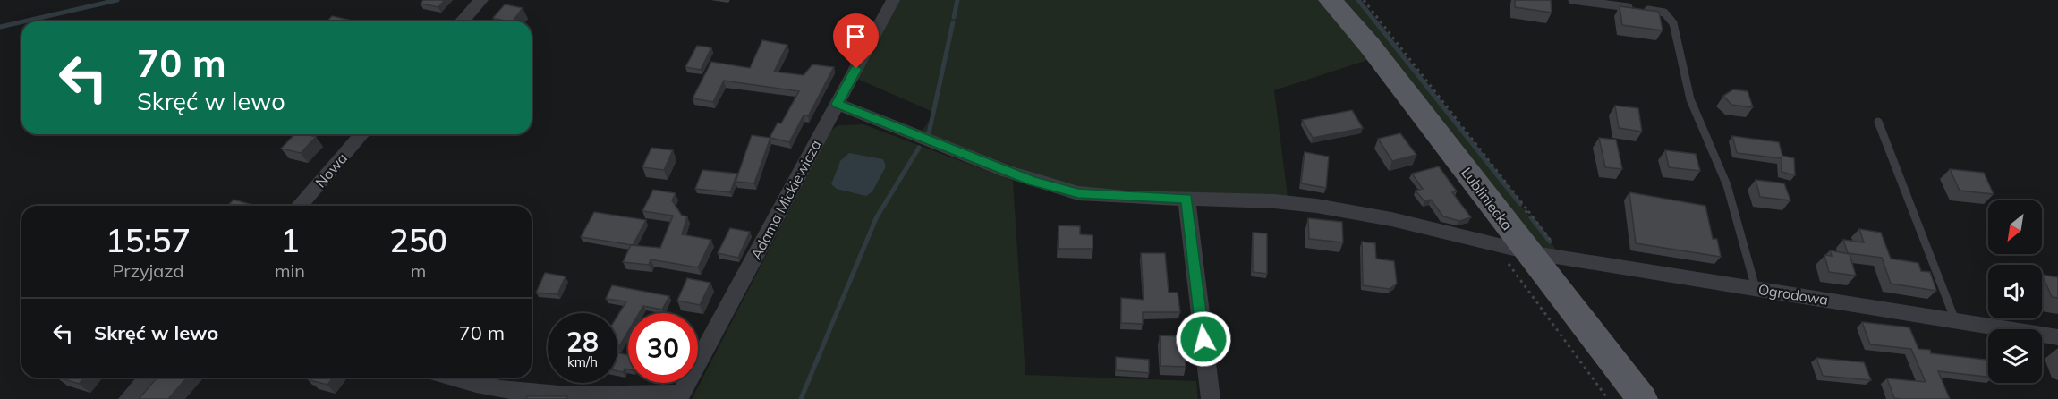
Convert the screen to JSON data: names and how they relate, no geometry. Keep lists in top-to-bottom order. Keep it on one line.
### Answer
{"streets":{"main road":["Lubliniecka"],"street":["Nowa","Adama Mickiewicza","Ogrodowa"]},"crossings":[["Lubliniecka","Ogrodowa"],["Adama Mickiewicza","Ogrodowa"]],"north":"bottom left","page":{"turn":["70 m","Skręć w lewo"],"eta":["15:57","Przyjazd","1","min","250","m"],"list":[{"name":"Skręć w lewo","value":"70 m"}],"speed":"28 km/h","limit":"30"}}
